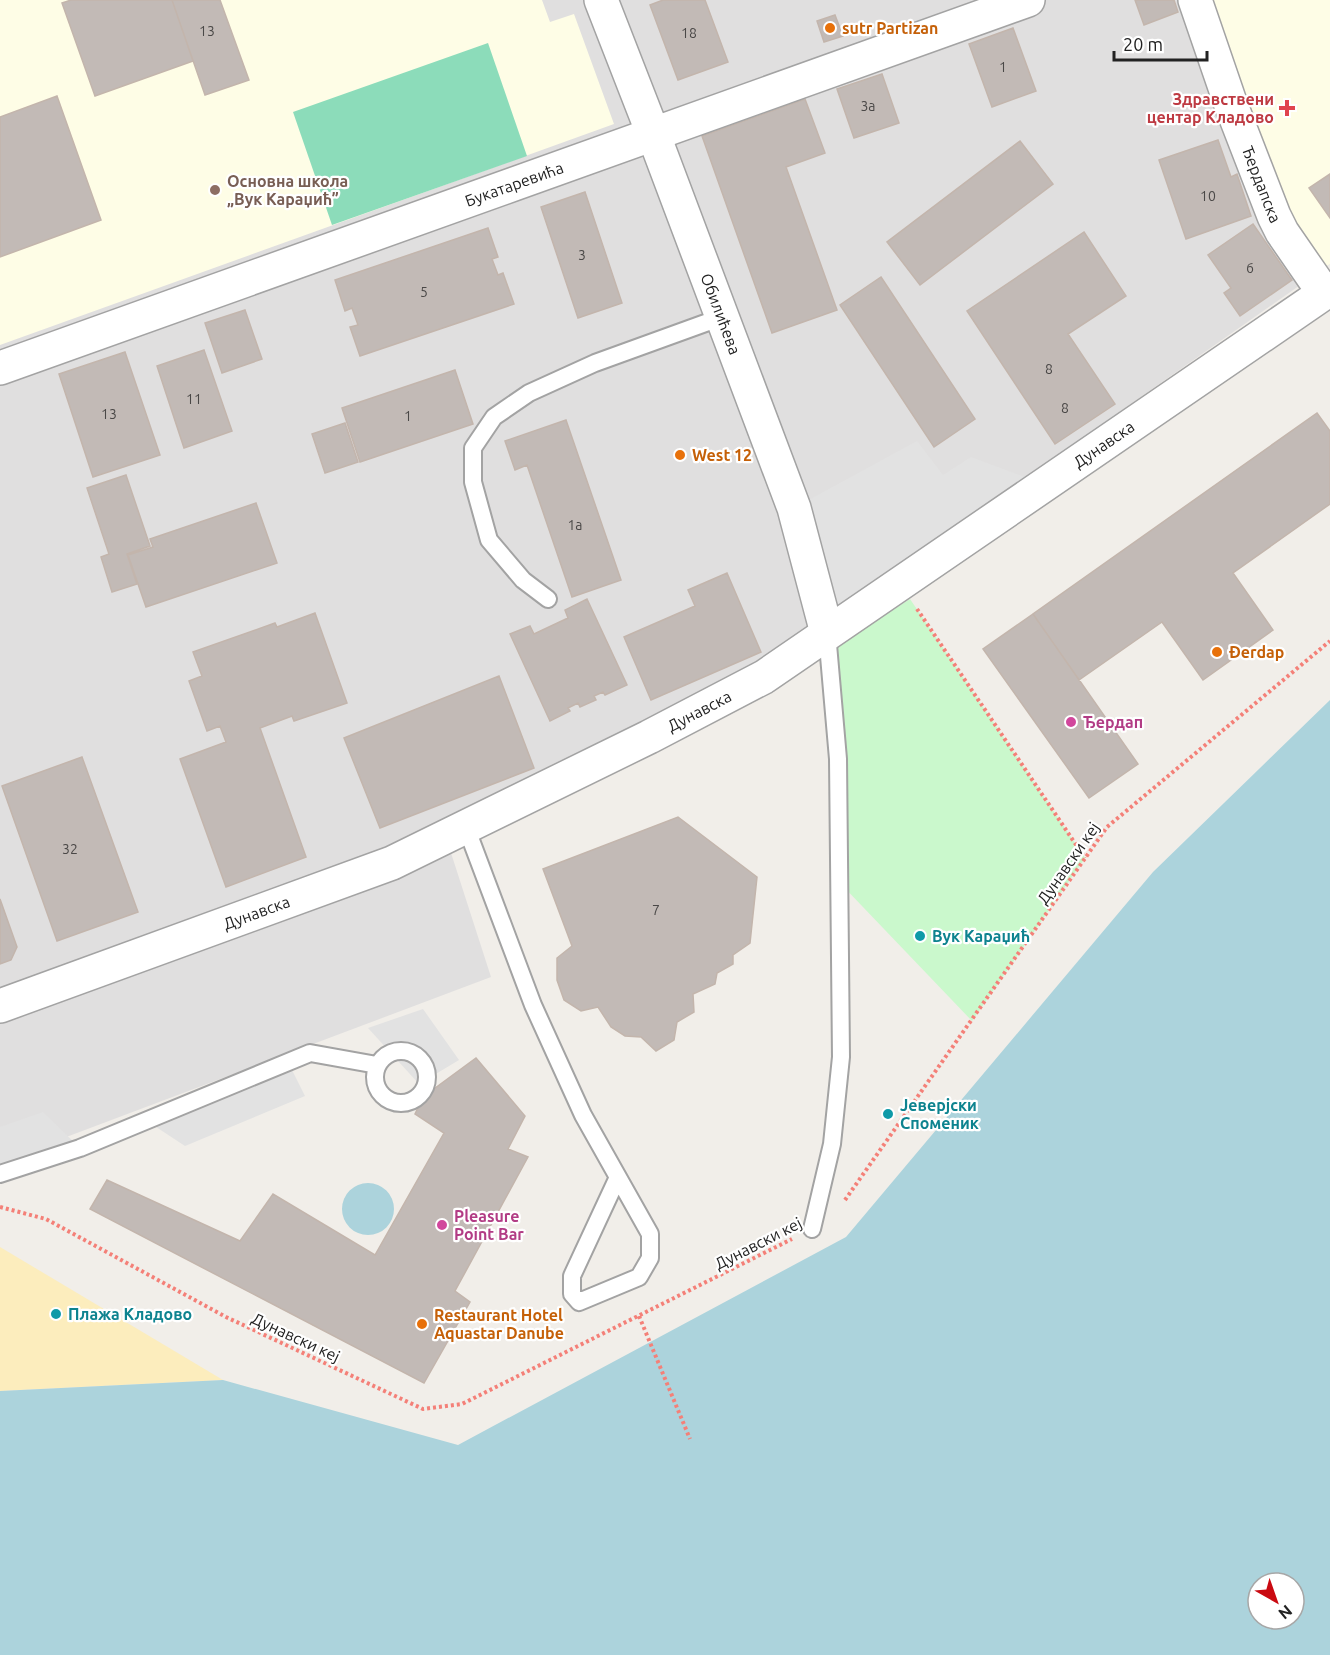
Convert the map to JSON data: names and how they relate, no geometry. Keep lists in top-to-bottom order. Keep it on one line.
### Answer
{"streets":{"street":["Букатаревића","Ђердапска","Обилићева","Дунавска"],"path":["Дунавски кеј"]},"crossings":[["Букатаревића","Обилићева"],["Ђердапска","Дунавска"],["Обилићева","Дунавска"]],"places":{"other":["sutr Partizan","Основна школа „Вук Караџић”","West 12","Đerdap","Ђердап","Вук Караџић","Јеверјски Споменик","Pleasure Point Bar","Плажа Кладово","Restaurant Hotel Aquastar Danube"],"health":["Здравствени центар Кладово"]},"house_numbers":["13","18","1","3a","10","3","6","5","8","11","8","13","1","1a","32","7"],"scale_bar":"20 m","north":"bottom right"}
